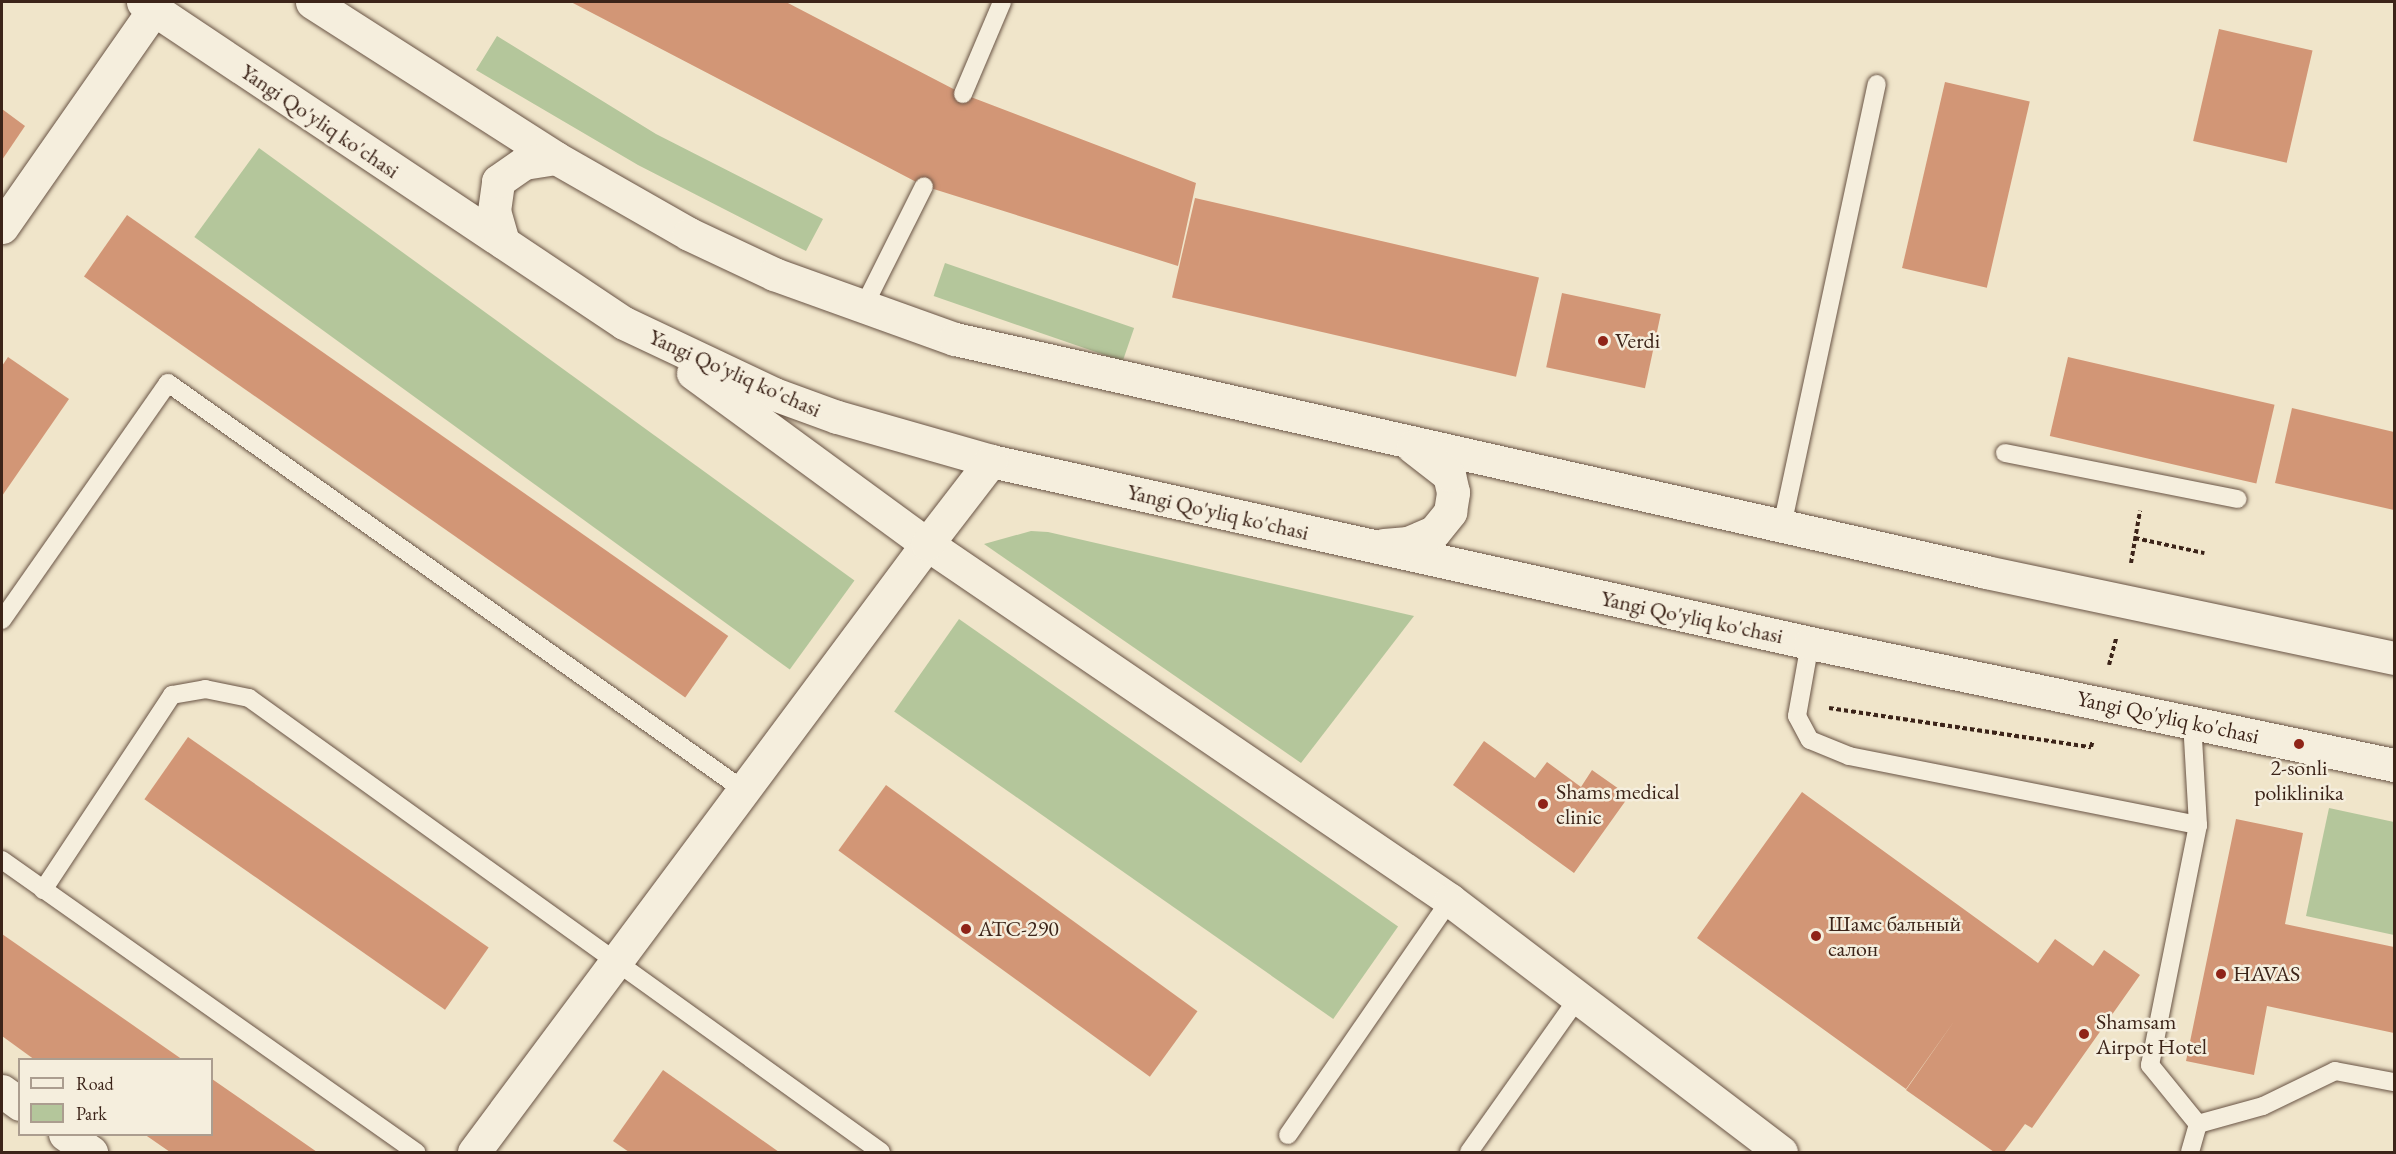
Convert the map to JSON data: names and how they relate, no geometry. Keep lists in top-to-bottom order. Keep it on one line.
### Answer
{"streets":{"main road":["Yangi Qo'yliq ko'chasi"]},"places":["Verdi","2-sonli poliklinika","Shams medical clinic","ATC-290","Шамс бальный салон","HAVAS","Shamsam Airpot Hotel"],"legend":["Road","Park"]}
